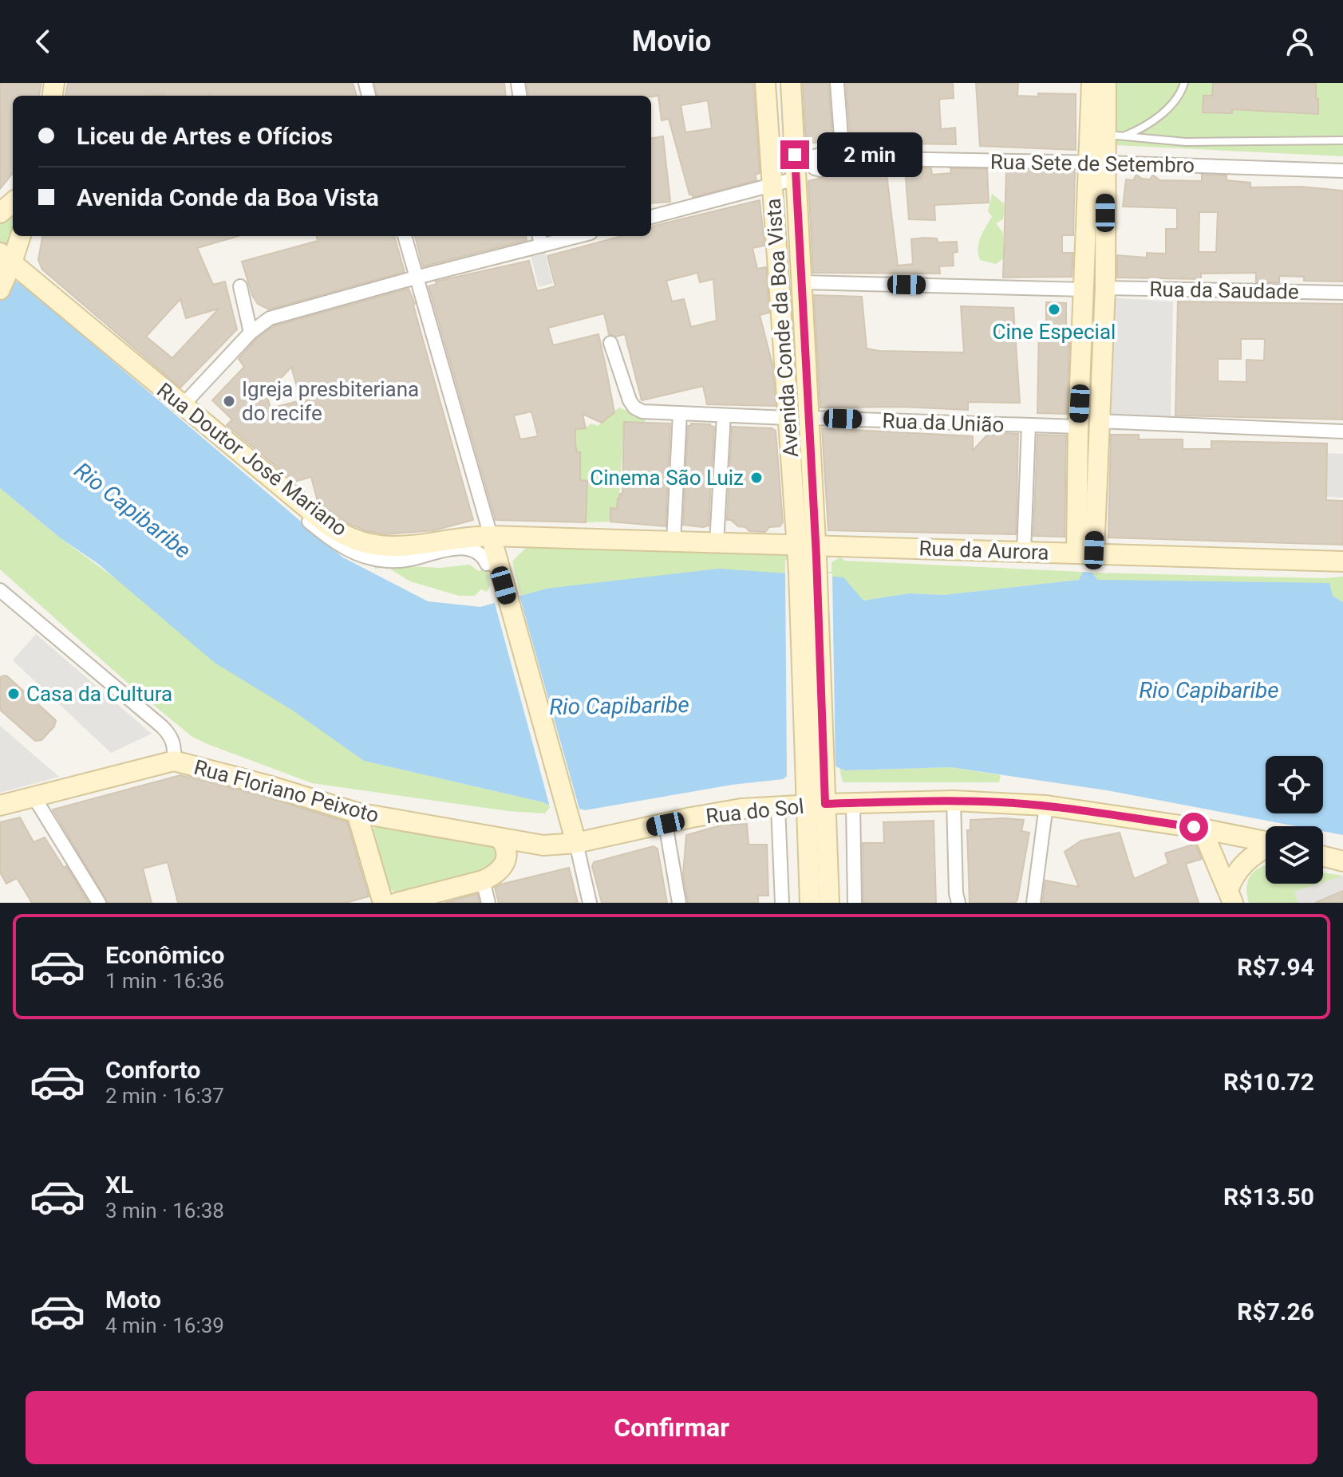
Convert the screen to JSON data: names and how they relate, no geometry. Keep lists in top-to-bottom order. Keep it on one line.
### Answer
{"streets":{"main road":["Avenida Conde da Boa Vista","Rua Doutor José Mariano","Rua da Aurora","Rua Floriano Peixoto","Rua do Sol"],"street":["Rua Sete de Setembro","Rua da Saudade","Rua da União"]},"crossings":[["Avenida Conde da Boa Vista","Rua da União"],["Avenida Conde da Boa Vista","Rua Doutor José Mariano"],["Avenida Conde da Boa Vista","Rua da Aurora"],["Avenida Conde da Boa Vista","Rua do Sol"],["Rua Doutor José Mariano","Rua da Aurora"],["Rua Floriano Peixoto","Rua do Sol"]],"water":["Rio Capibaribe"],"places":["Cine Especial","Igreja presbiteriana do recife","Cinema São Luiz","Casa da Cultura"],"page":{"header":"Movio","banner":["Liceu de Artes e Ofícios","Avenida Conde da Boa Vista"],"bubble":"2 min","list":[{"name":"Econômico","note":"1 min · 16:36","value":"R$7.94"},{"name":"Conforto","note":"2 min · 16:37","value":"R$10.72"},{"name":"XL","note":"3 min · 16:38","value":"R$13.50"},{"name":"Moto","note":"4 min · 16:39","value":"R$7.26"}],"buttons":"Confirmar"}}
